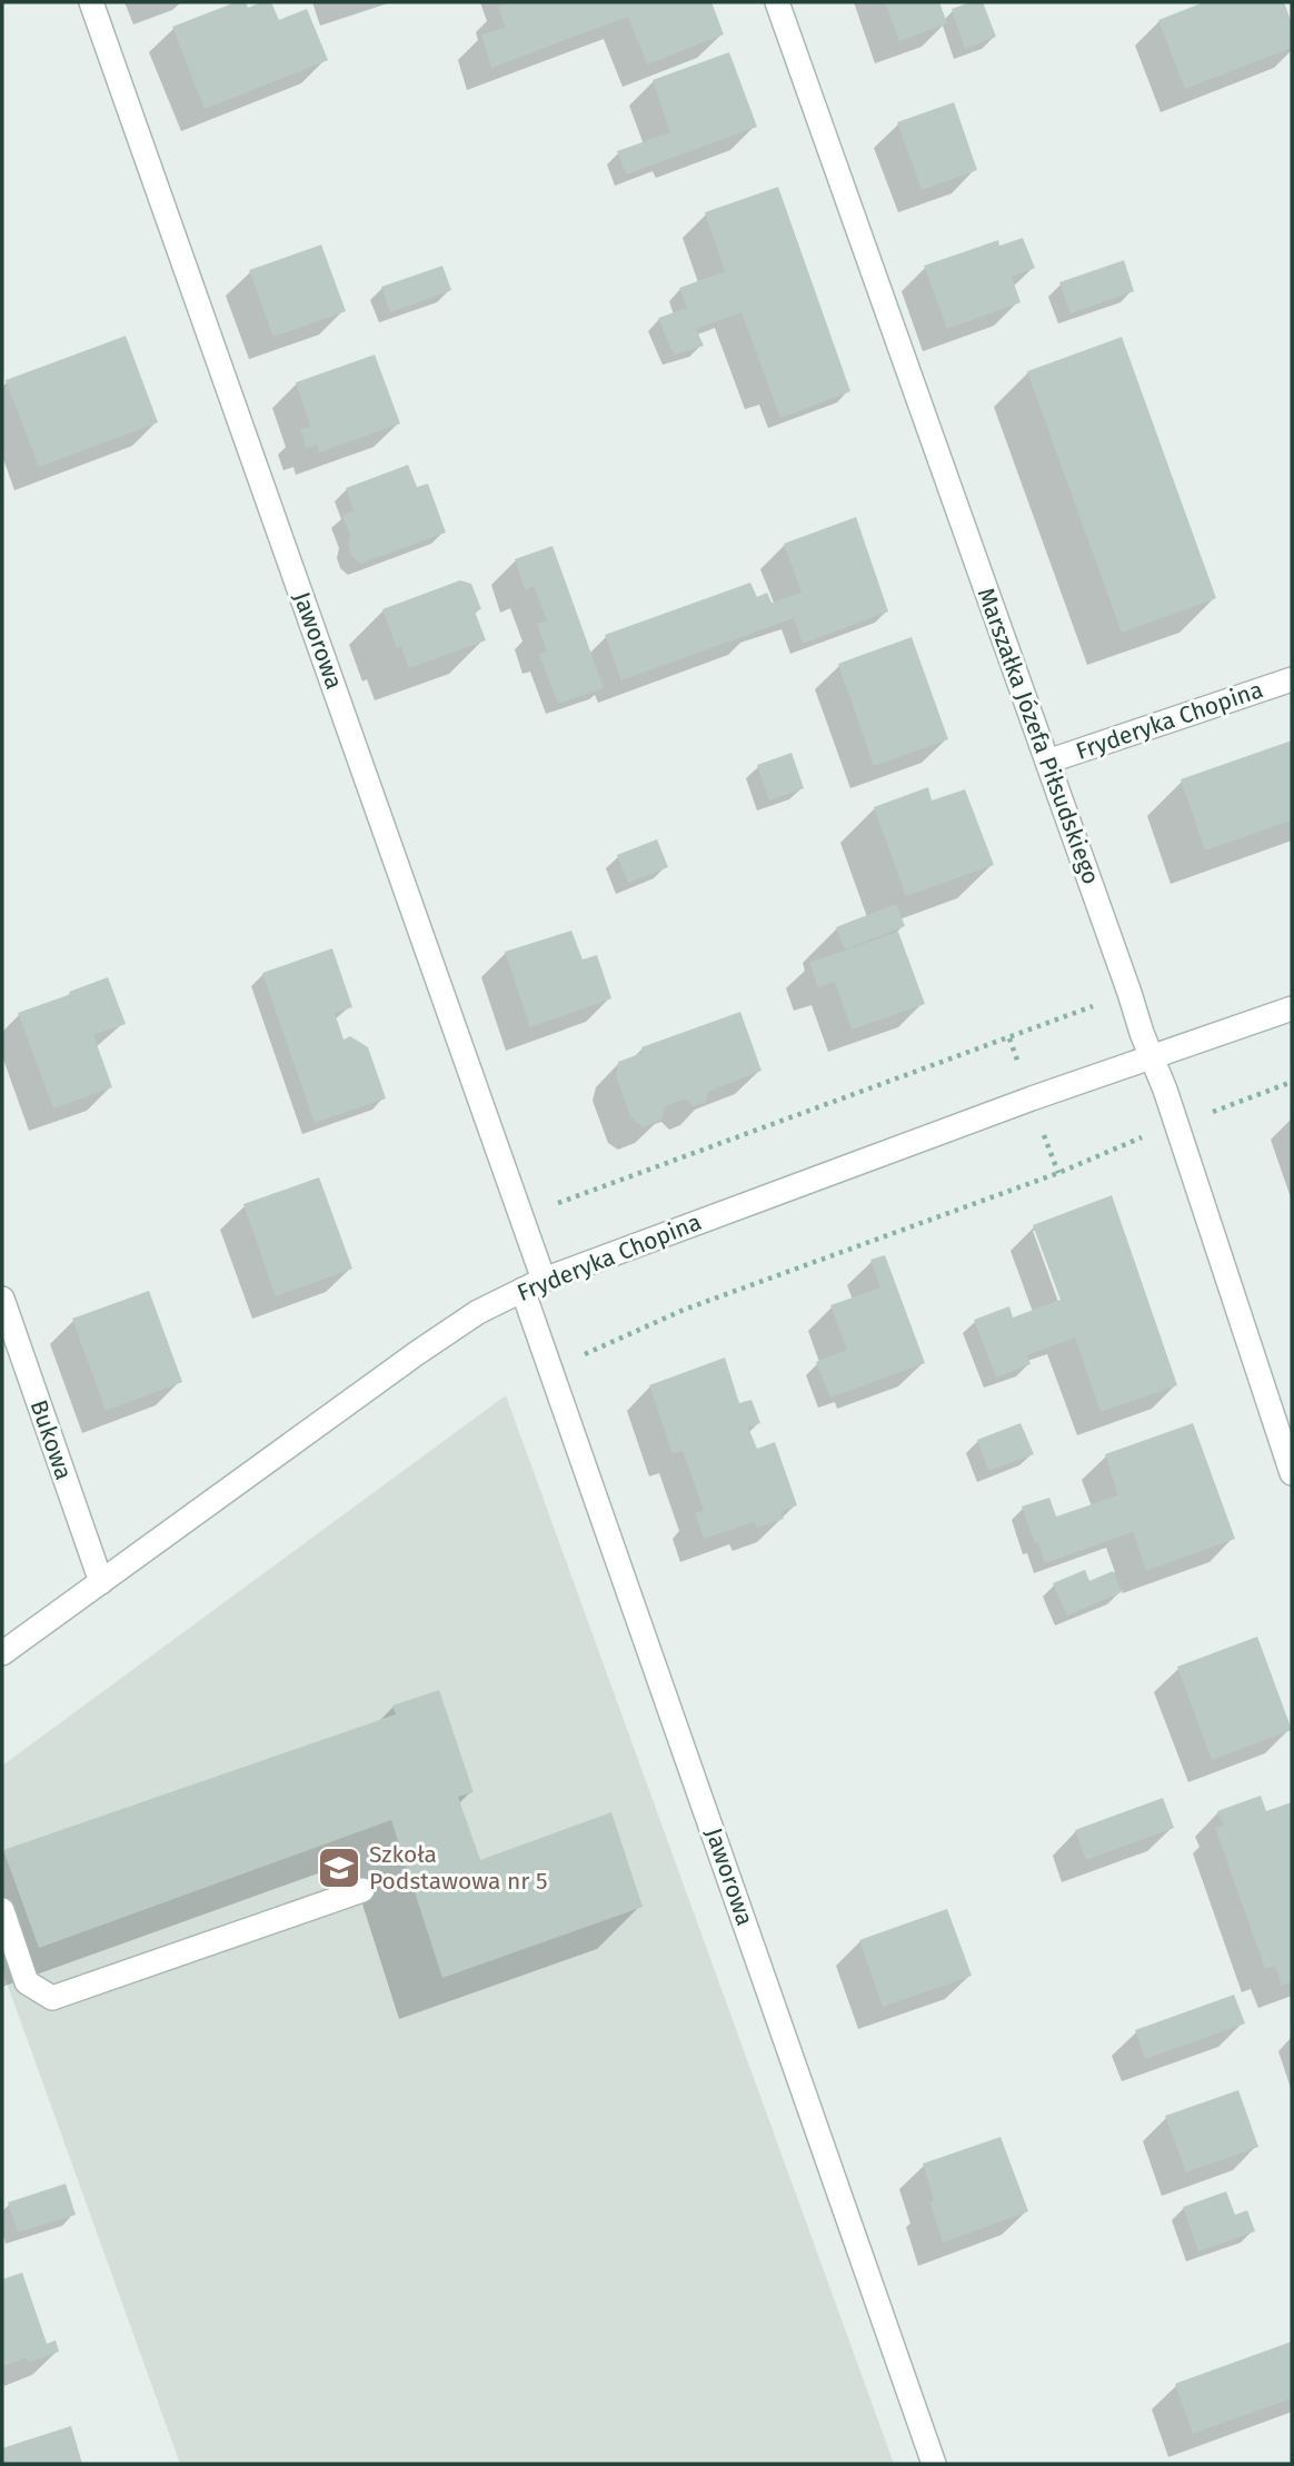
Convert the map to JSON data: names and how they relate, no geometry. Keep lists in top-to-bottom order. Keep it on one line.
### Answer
{"streets":{"street":["Jaworowa","Fryderyka Chopina","Marszałka Józefa Piłsudskiego","Bukowa"]},"crossings":[["Jaworowa","Fryderyka Chopina"],["Fryderyka Chopina","Marszałka Józefa Piłsudskiego"],["Fryderyka Chopina","Bukowa"]],"places":{"school or university":["Szkoła Podstawowa nr 5"]}}
